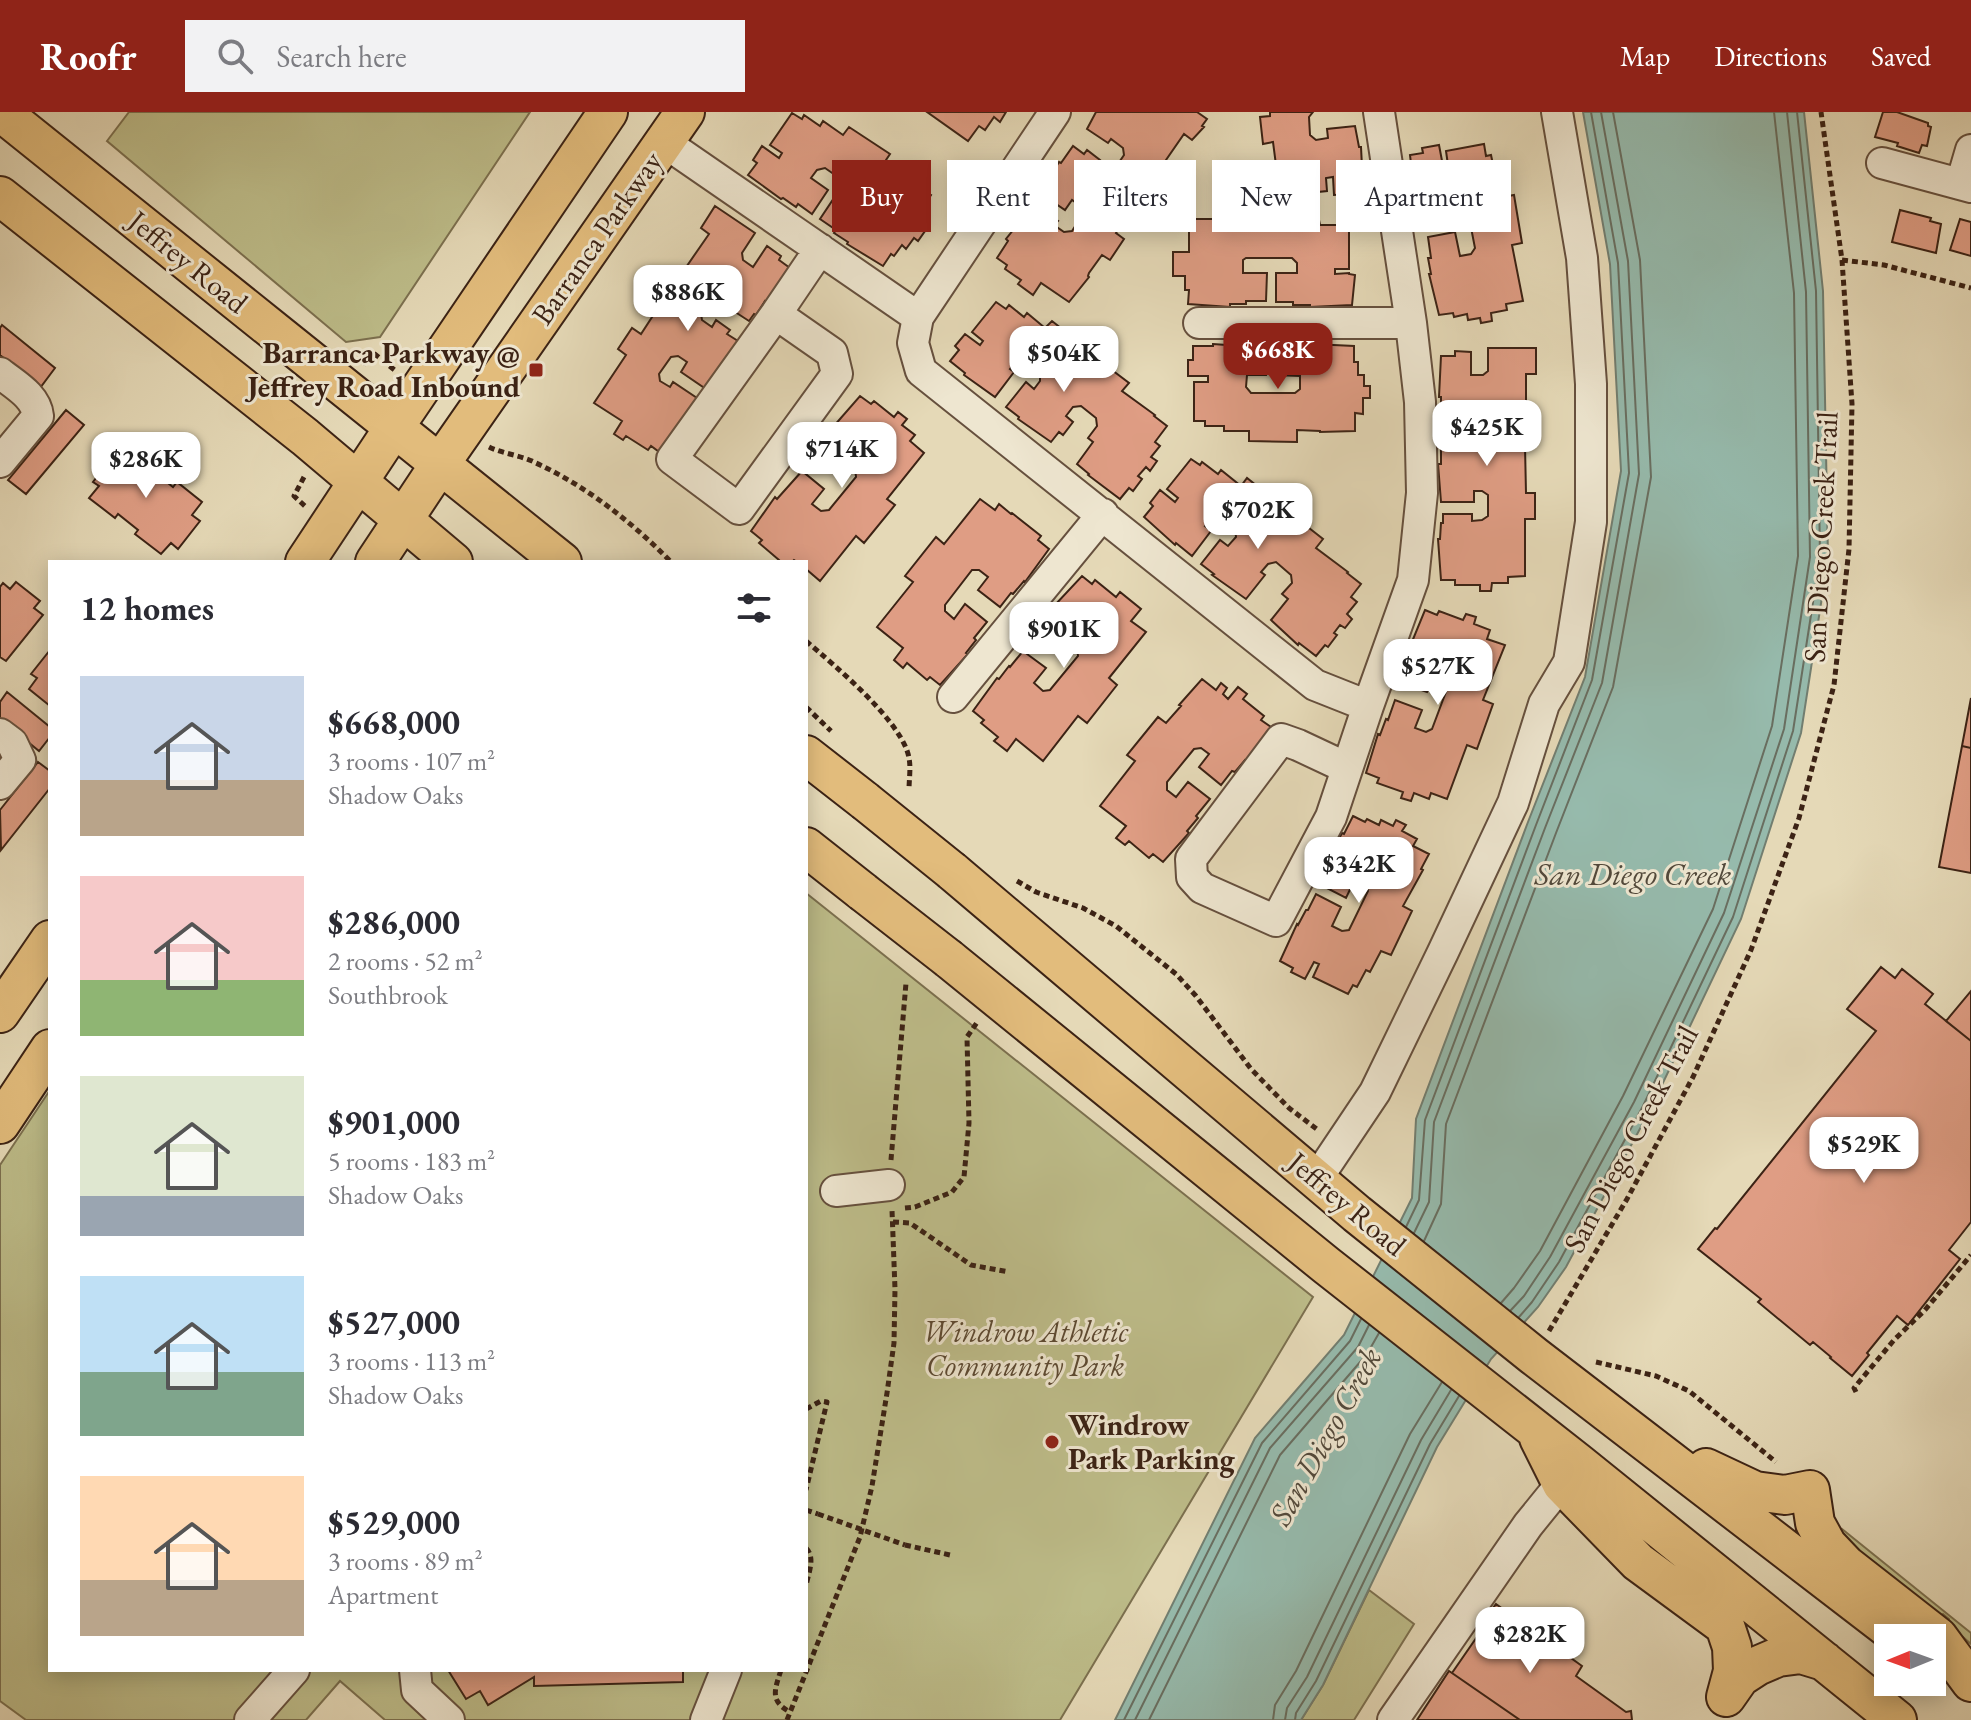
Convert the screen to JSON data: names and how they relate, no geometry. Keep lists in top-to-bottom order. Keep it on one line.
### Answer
{"streets":{"main road":["Barranca Parkway","Jeffrey Road"],"path":["San Diego Creek Trail"]},"crossings":[["Barranca Parkway","Jeffrey Road"],["Jeffrey Road","San Diego Creek Trail"]],"water":["San Diego Creek"],"parks":["Windrow Athletic Community Park"],"places":{"transit":["Barranca Parkway @ Jeffrey Road Inbound"],"other":["Windrow Park Parking"]},"north":"left","page":{"header":"Roofr","search":"Search here","nav":["Map","Directions","Saved"],"chip":["Buy","Rent","Filters","New","Apartment"],"price":["$886K","$668K","$504K","$425K","$714K","$286K","$702K","$901K","$527K","$342K","$529K","$282K"],"heading":"12 homes","list":[{"name":"$668,000","note":"3 rooms · 107 m² · Shadow Oaks"},{"name":"$286,000","note":"2 rooms · 52 m² · Southbrook"},{"name":"$901,000","note":"5 rooms · 183 m² · Shadow Oaks"},{"name":"$527,000","note":"3 rooms · 113 m² · Shadow Oaks"},{"name":"$529,000","note":"3 rooms · 89 m² · Apartment"}]}}
